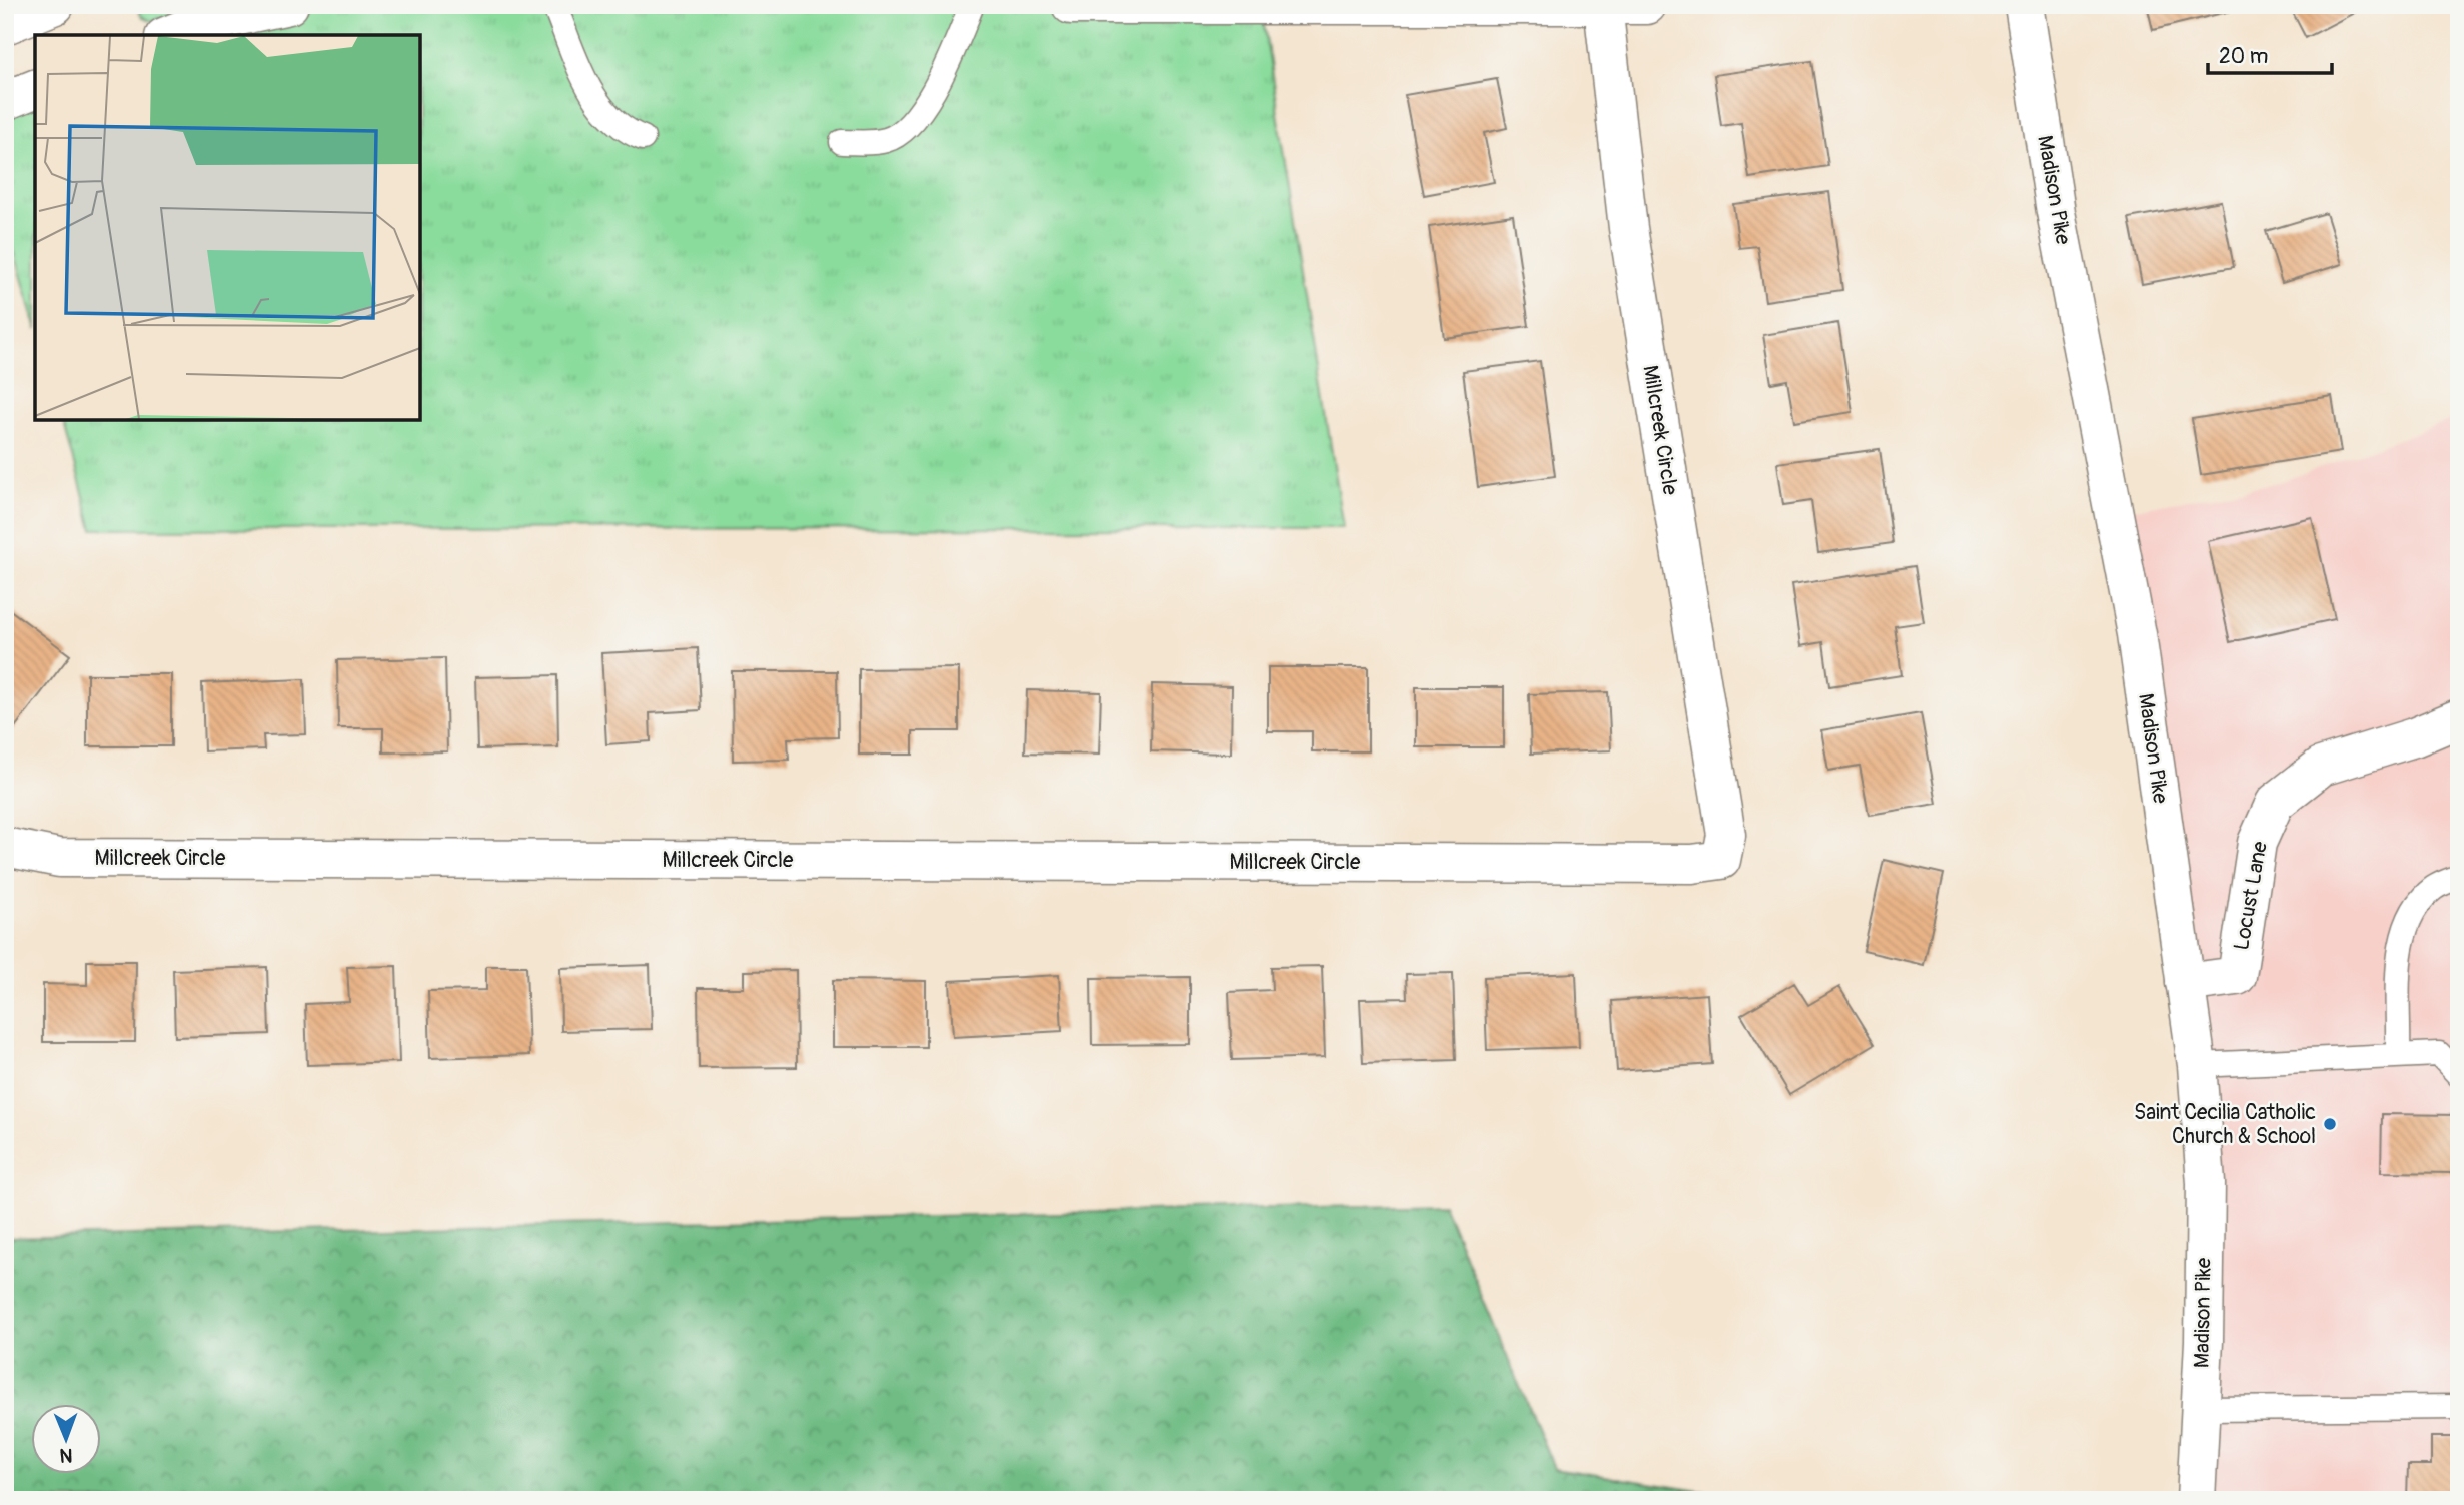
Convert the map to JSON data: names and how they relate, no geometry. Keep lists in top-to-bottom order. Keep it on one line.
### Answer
{"streets":{"street":["Madison Pike","Millcreek Circle","Locust Lane"]},"crossings":[["Madison Pike","Locust Lane"]],"places":["Saint Cecilia Catholic Church & School"],"scale_bar":"20 m","north":"bottom"}
